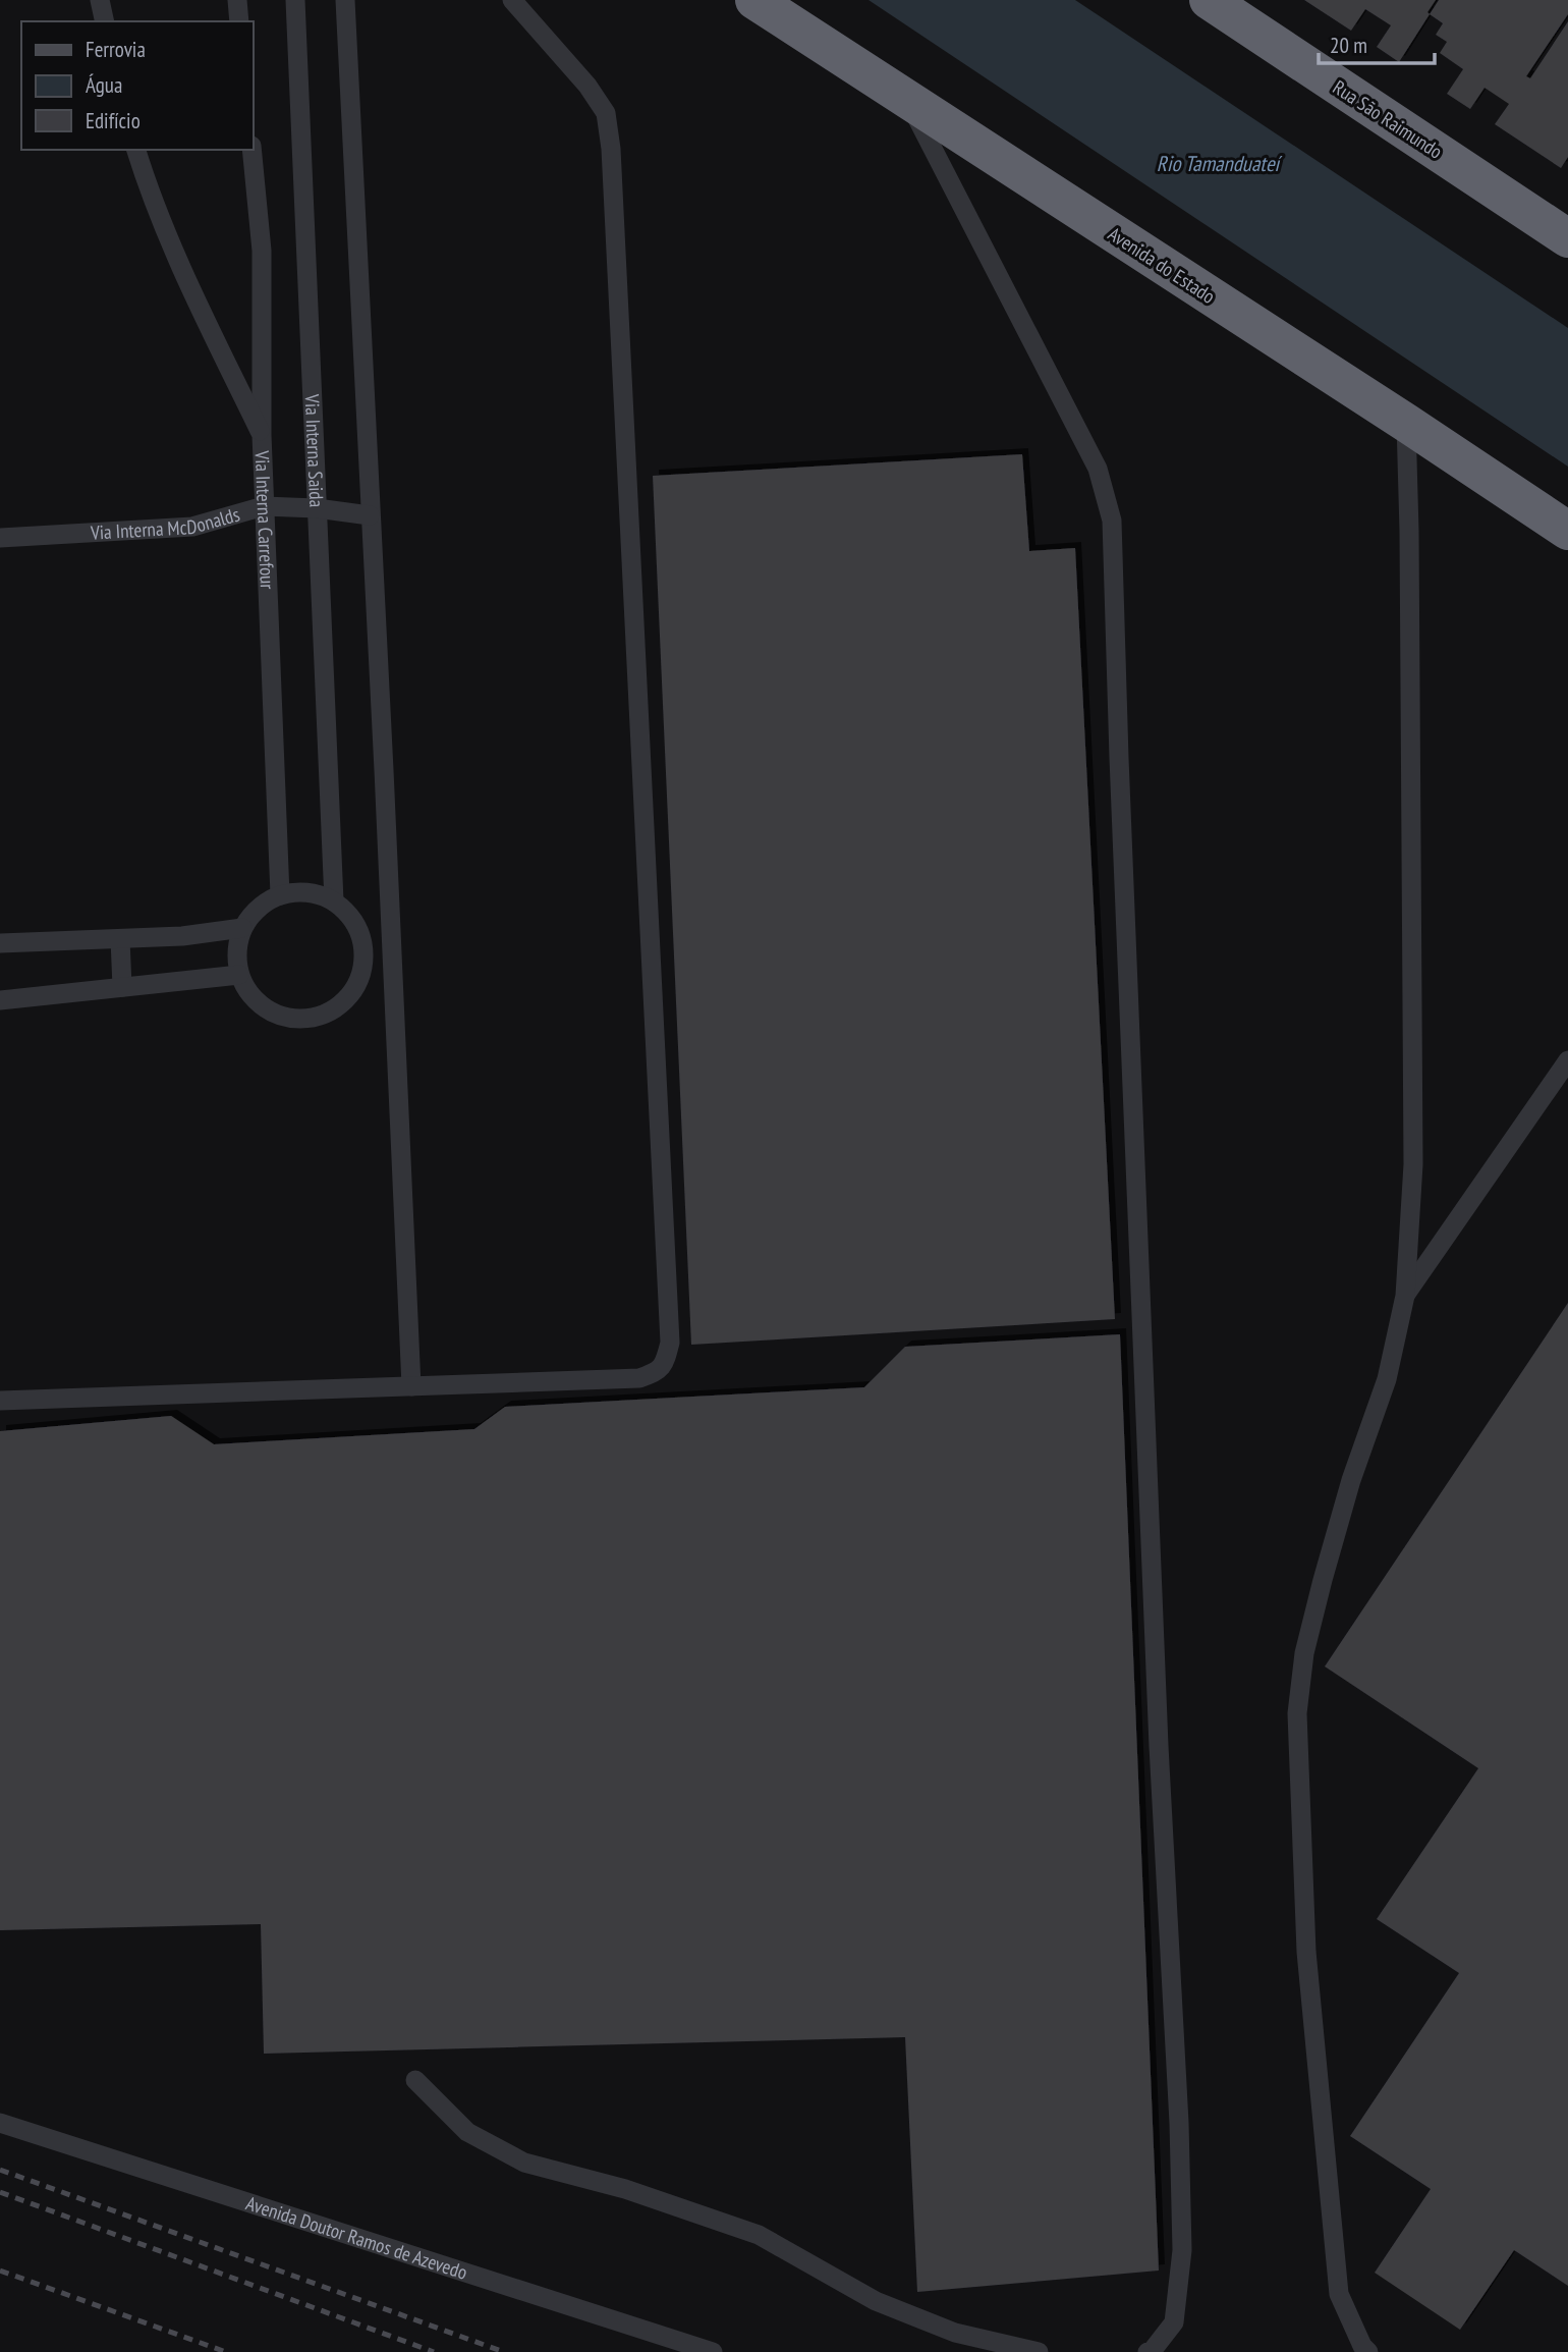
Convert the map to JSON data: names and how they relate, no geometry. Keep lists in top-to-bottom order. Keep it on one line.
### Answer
{"streets":{"highway":["Rua São Raimundo","Avenida do Estado"],"lane":["Via Interna Saida","Via Interna Carrefour","Via Interna McDonalds","Avenida Doutor Ramos de Azevedo"]},"crossings":[["Via Interna Saida","Via Interna Carrefour"],["Via Interna Saida","Via Interna McDonalds"],["Via Interna Carrefour","Via Interna McDonalds"]],"water":["Rio Tamanduateí"],"legend":["Ferrovia","Água","Edifício"],"scale_bar":"20 m"}
